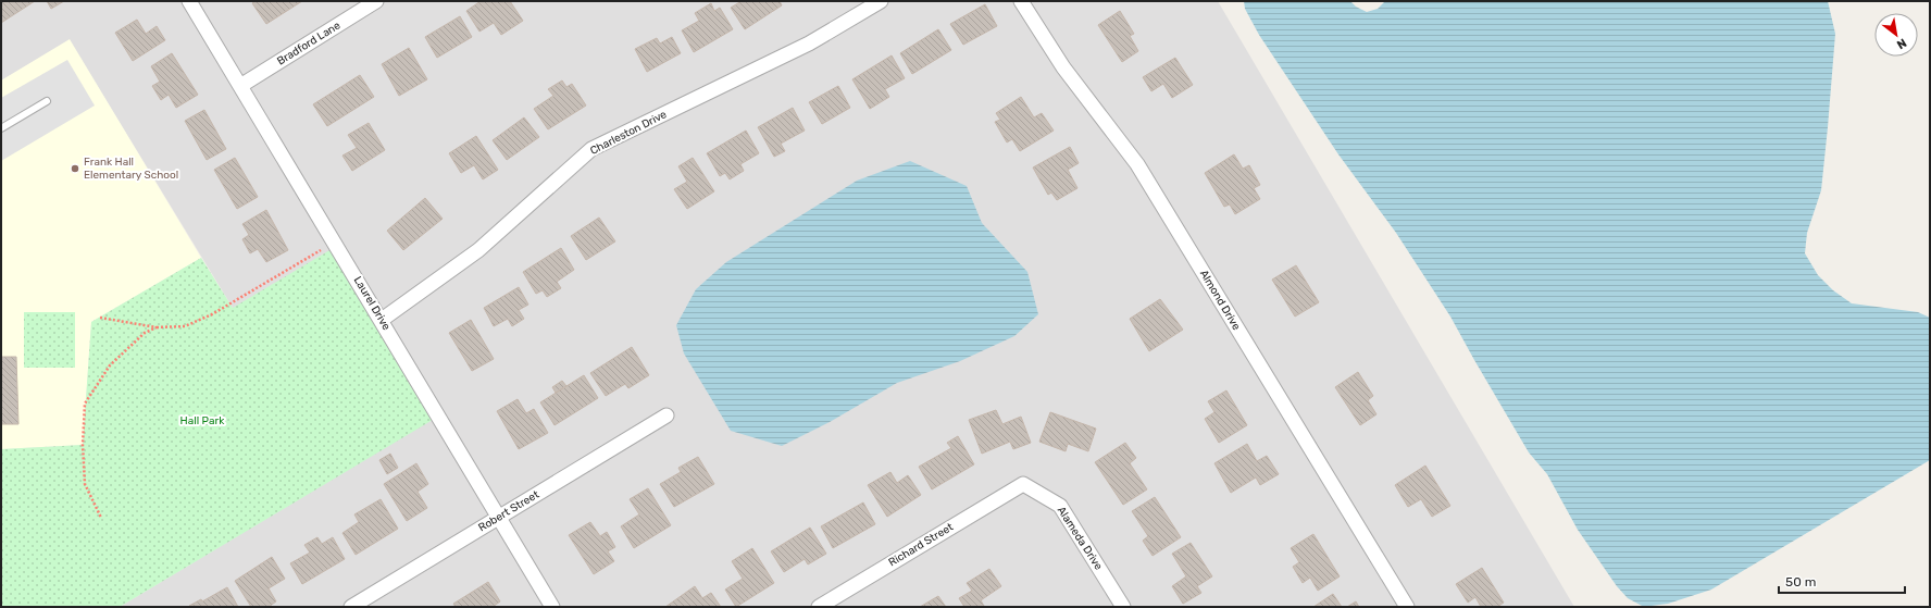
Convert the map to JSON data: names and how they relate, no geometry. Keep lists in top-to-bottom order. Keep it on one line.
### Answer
{"streets":{"street":["Bradford Lane","Charleston Drive","Almond Drive","Laurel Drive","Robert Street","Alameda Drive","Richard Street"]},"crossings":[["Bradford Lane","Laurel Drive"],["Charleston Drive","Laurel Drive"],["Laurel Drive","Robert Street"],["Alameda Drive","Richard Street"]],"parks":["Hall Park"],"places":["Frank Hall Elementary School"],"scale_bar":"50 m","north":"bottom right"}
